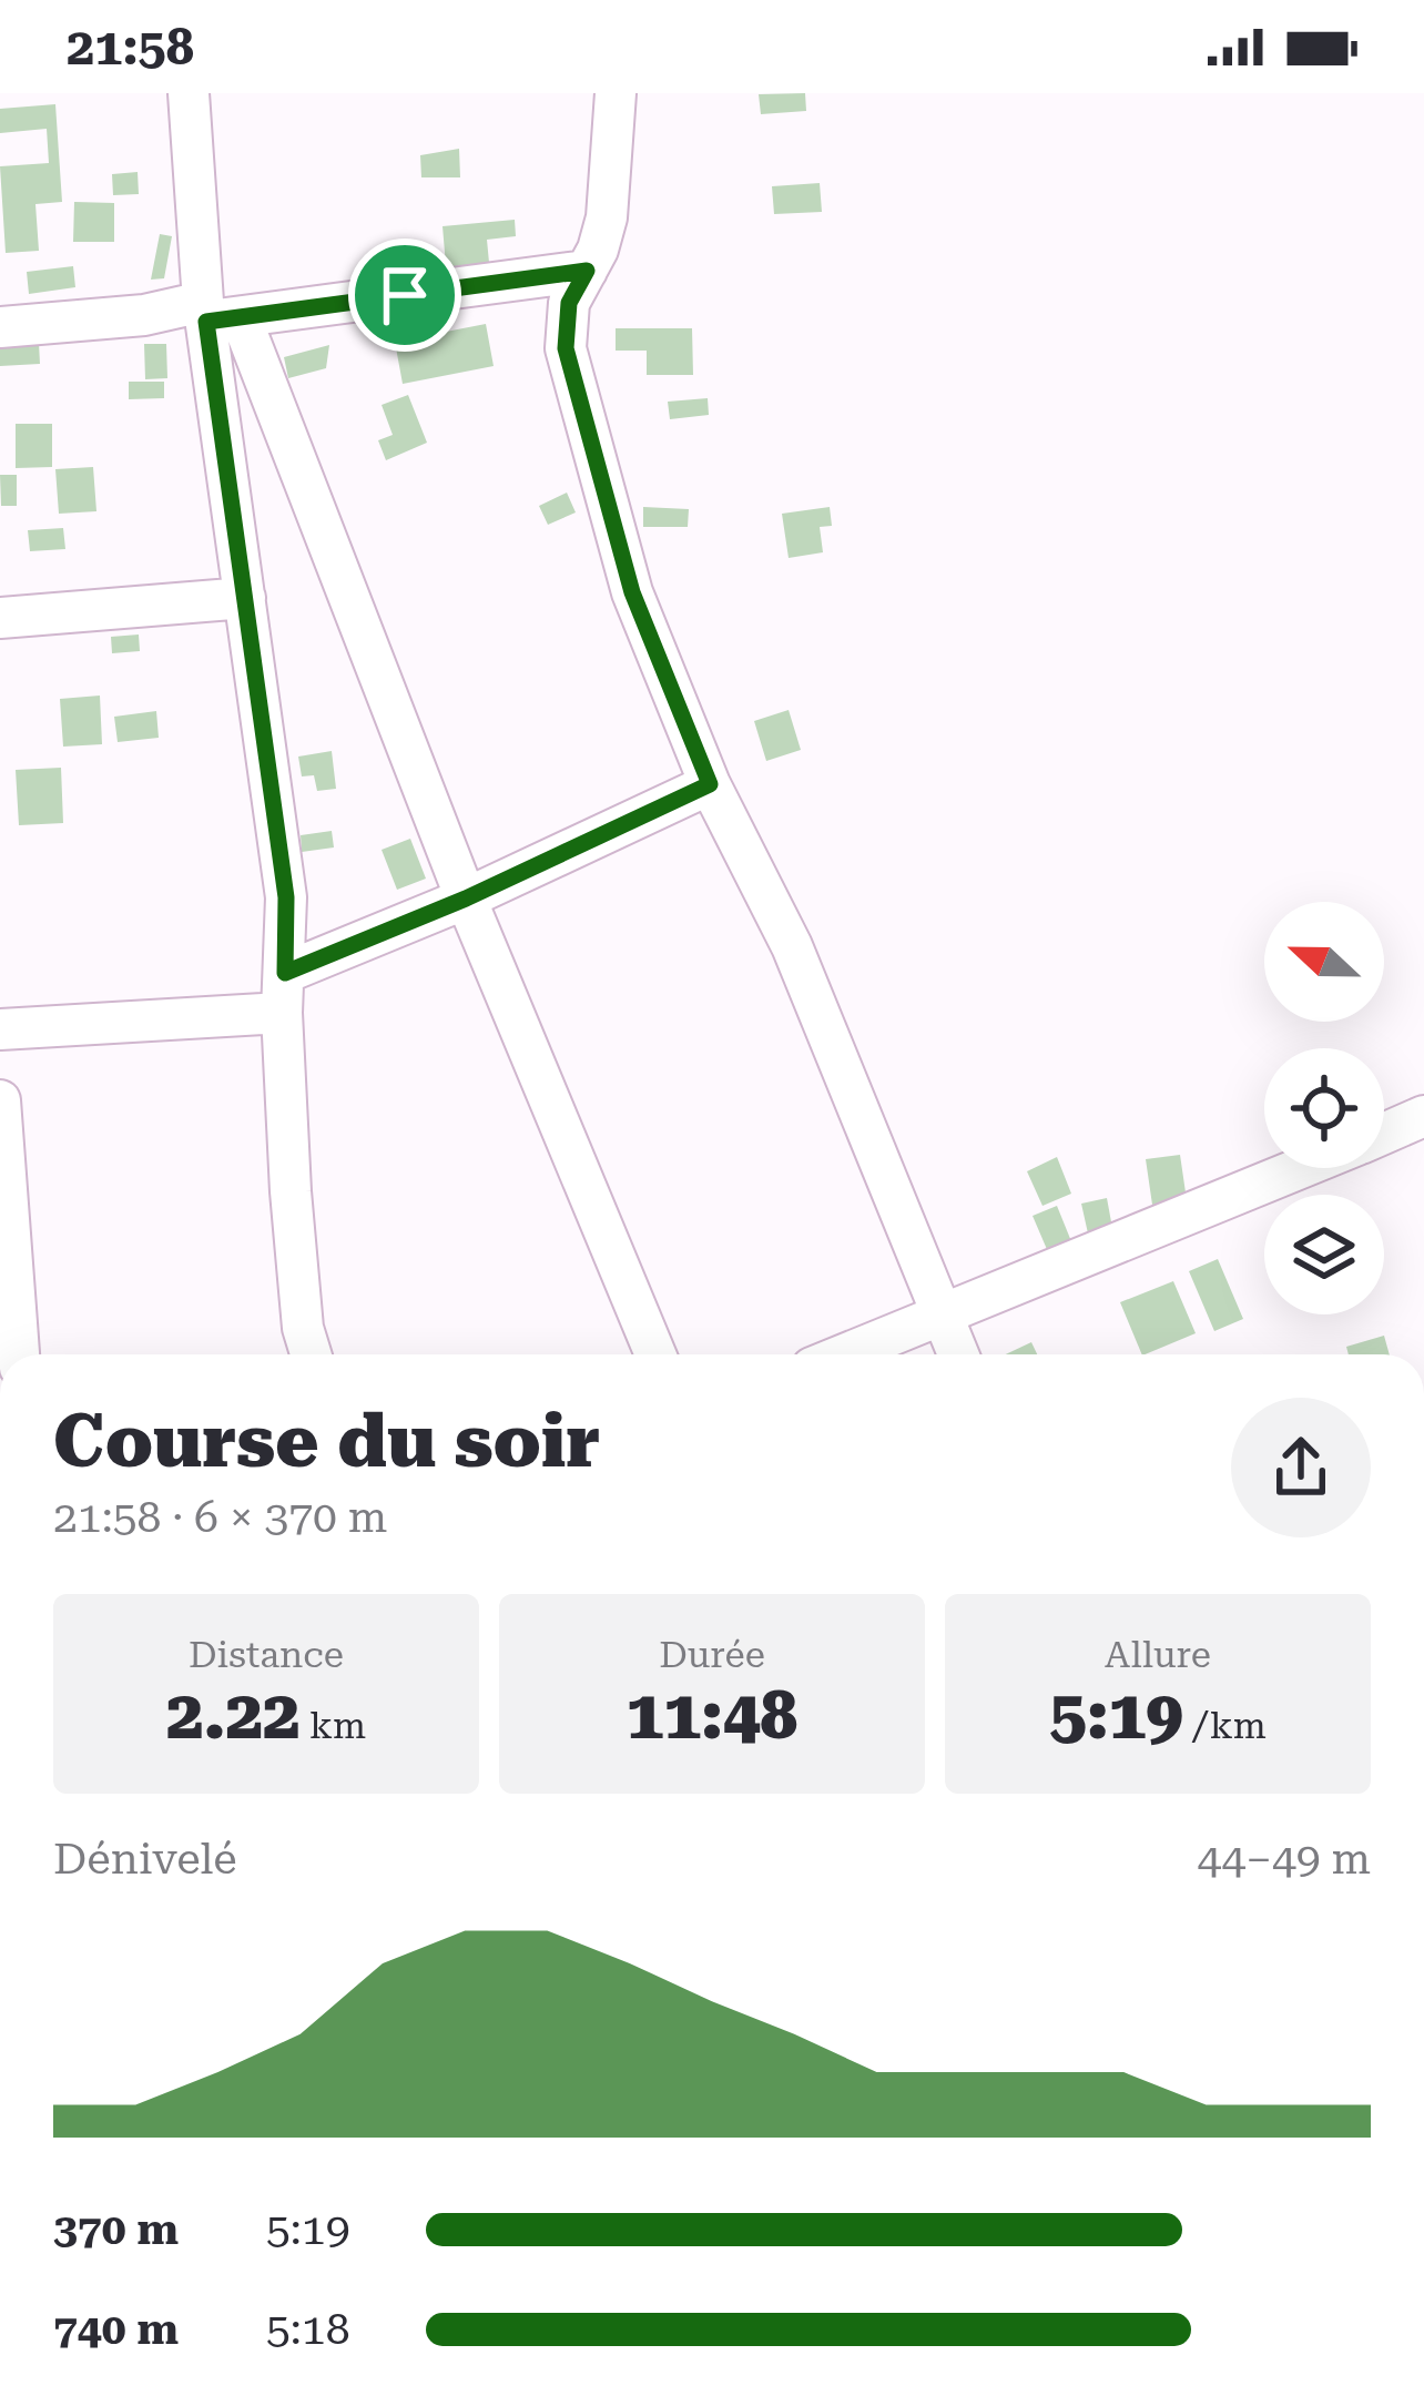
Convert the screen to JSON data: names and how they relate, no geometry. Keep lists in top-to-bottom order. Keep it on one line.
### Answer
{"north":"left","page":{"status":"21:58","heading":["Course du soir","21:58 · 6 × 370 m"],"stats":[["Distance","2.22 km"],["Durée","11:48"],["Allure","5:19 /km"]],"chart":["Dénivelé","44–49 m"],"list":[{"name":"370 m","note":"5:19"},{"name":"740 m","note":"5:18"}]}}
